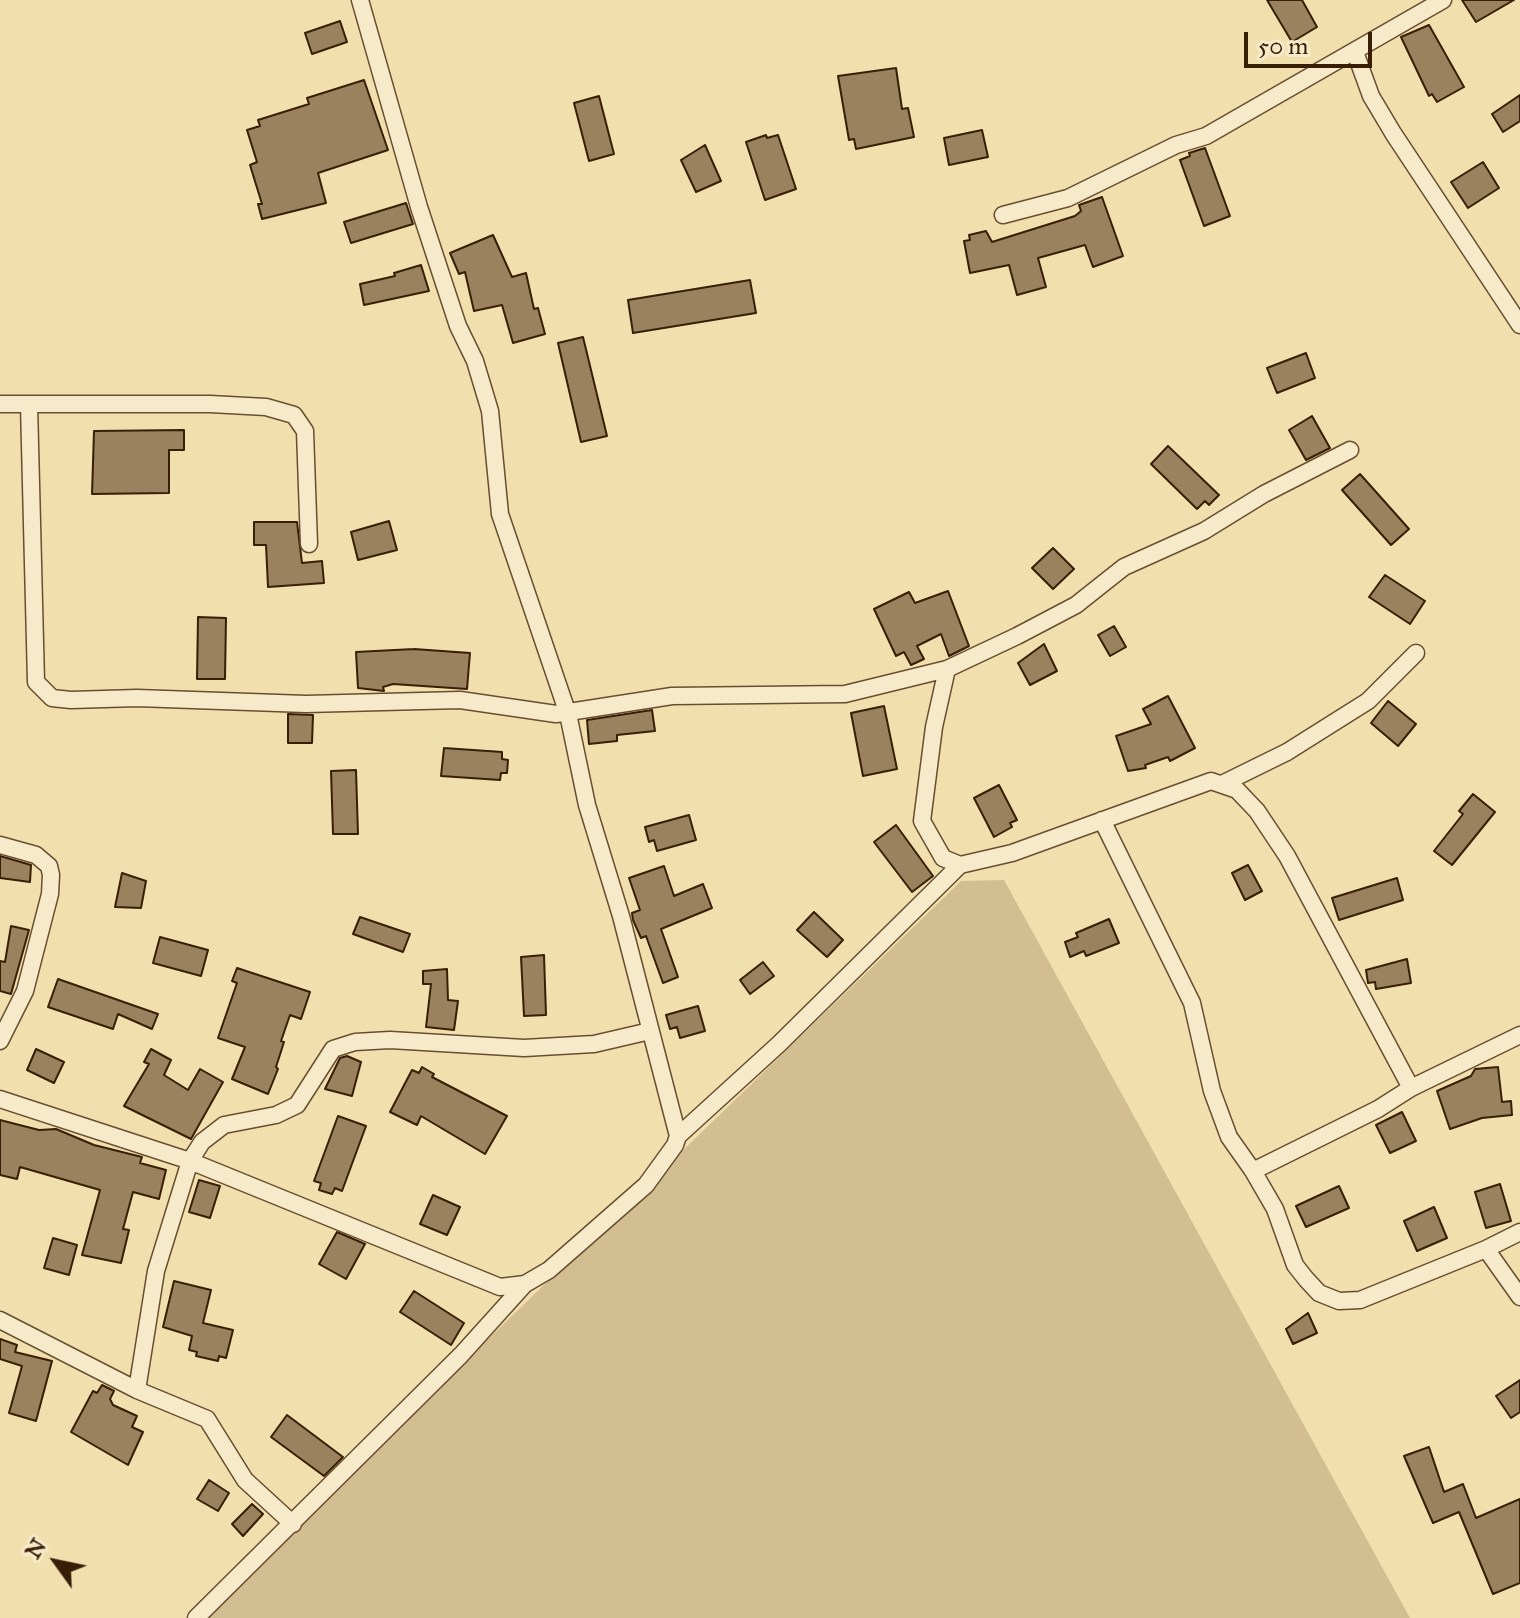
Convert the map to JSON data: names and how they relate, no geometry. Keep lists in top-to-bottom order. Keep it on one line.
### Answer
{"scale_bar":"50 m","north":"top left"}
